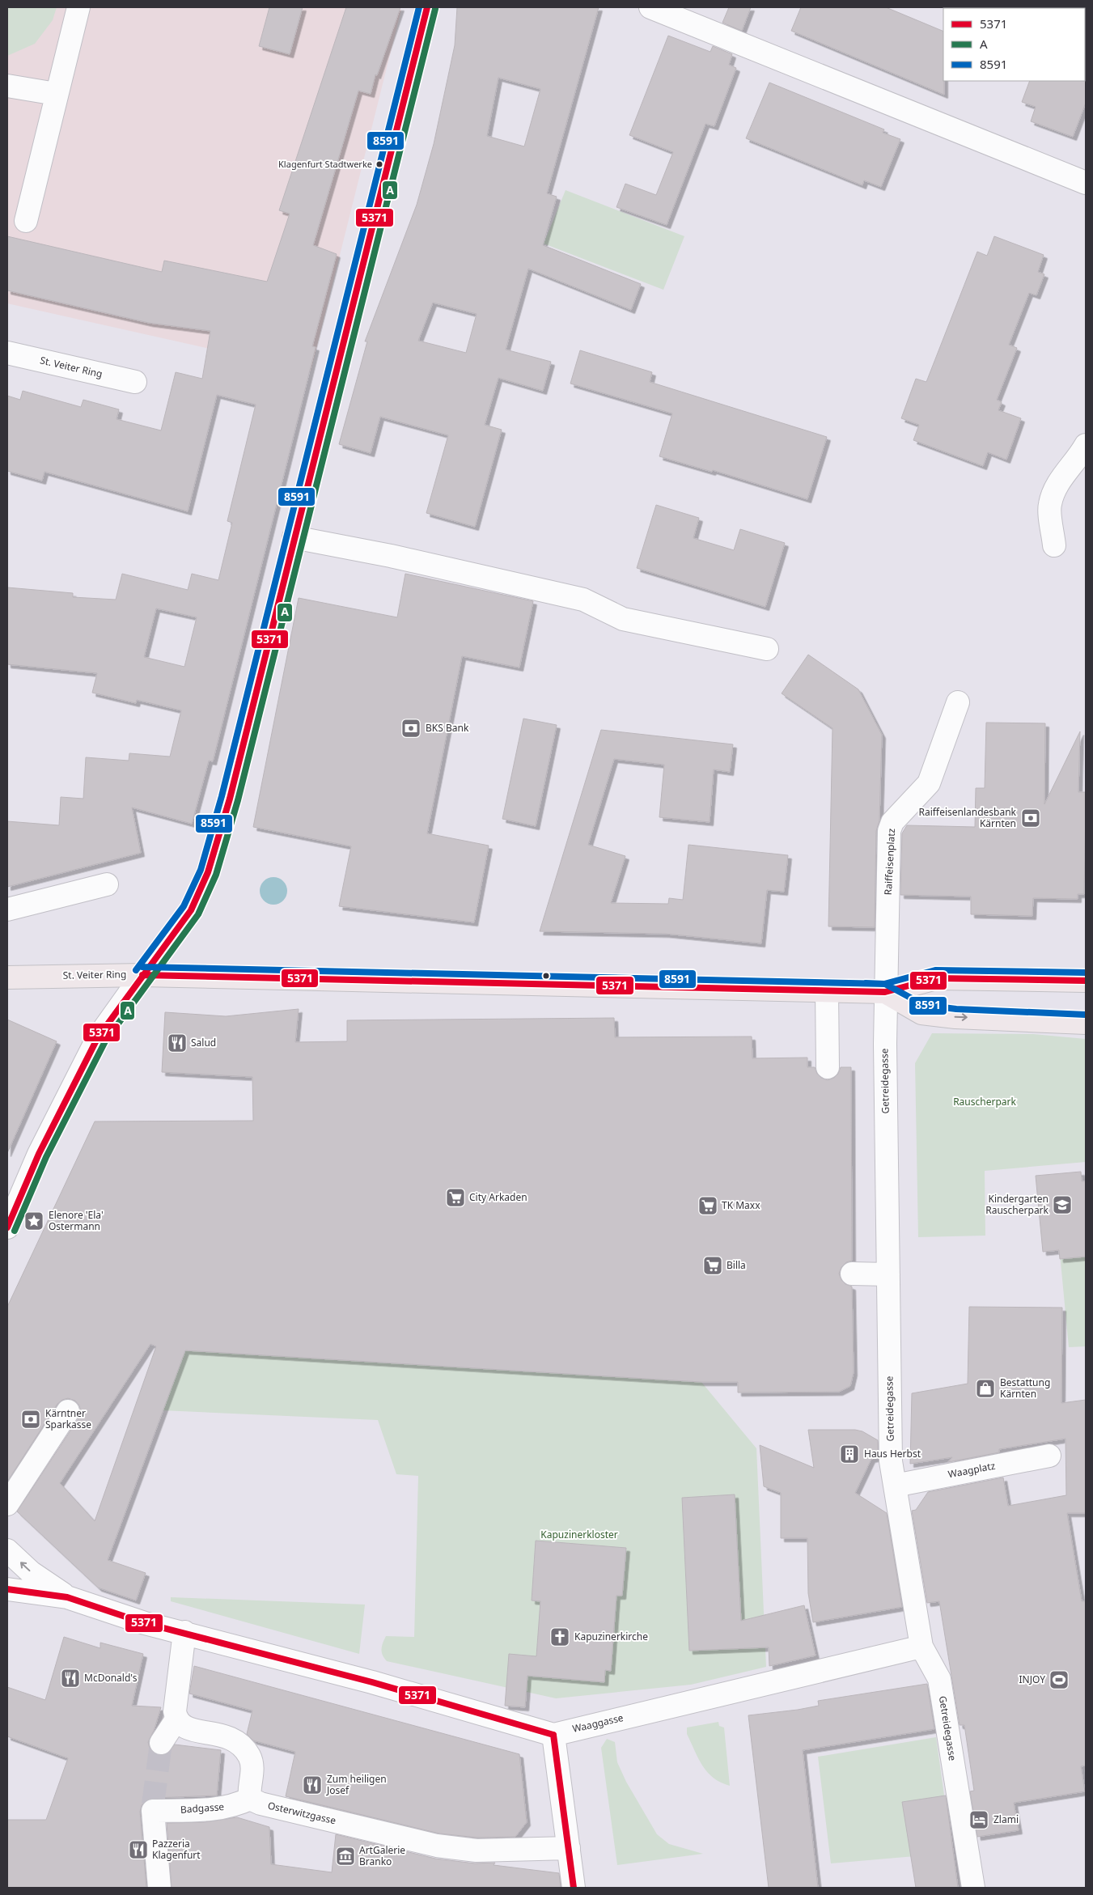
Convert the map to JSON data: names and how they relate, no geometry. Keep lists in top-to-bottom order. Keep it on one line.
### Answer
{"streets":{"main road":["St. Veiter Ring"],"street":["Raiffeisenplatz","Getreidegasse","Waagplatz","Waaggasse","Badgasse","Osterwitzgasse"]},"crossings":[["St. Veiter Ring","Raiffeisenplatz"],["St. Veiter Ring","Getreidegasse"],["Raiffeisenplatz","Getreidegasse"],["Getreidegasse","Waagplatz"],["Getreidegasse","Waaggasse"],["Badgasse","Osterwitzgasse"]],"parks":["Rauscherpark","Kapuzinerkloster"],"places":{"other":["Klagenfurt Stadtwerke"],"bank":["BKS Bank","Raiffeisenlandesbank Kärnten","Kärntner Sparkasse"],"restaurant":["Salud","McDonald's","Zum heiligen Josef","Pazzeria Klagenfurt"],"supermarket":["City Arkaden","TK Maxx","Billa"],"school or university":["Kindergarten Rauscherpark"],"place":["Elenore 'Ela' Ostermann"],"shop":["Bestattung Kärnten"],"building":["Haus Herbst"],"church":["Kapuzinerkirche"],"sports":["INJOY"],"hotel":["Zlami"],"museum":["ArtGalerie Branko"]},"lines":["transit line 5371","transit line 8591","transit line A"],"legend":["5371","A","8591"]}
